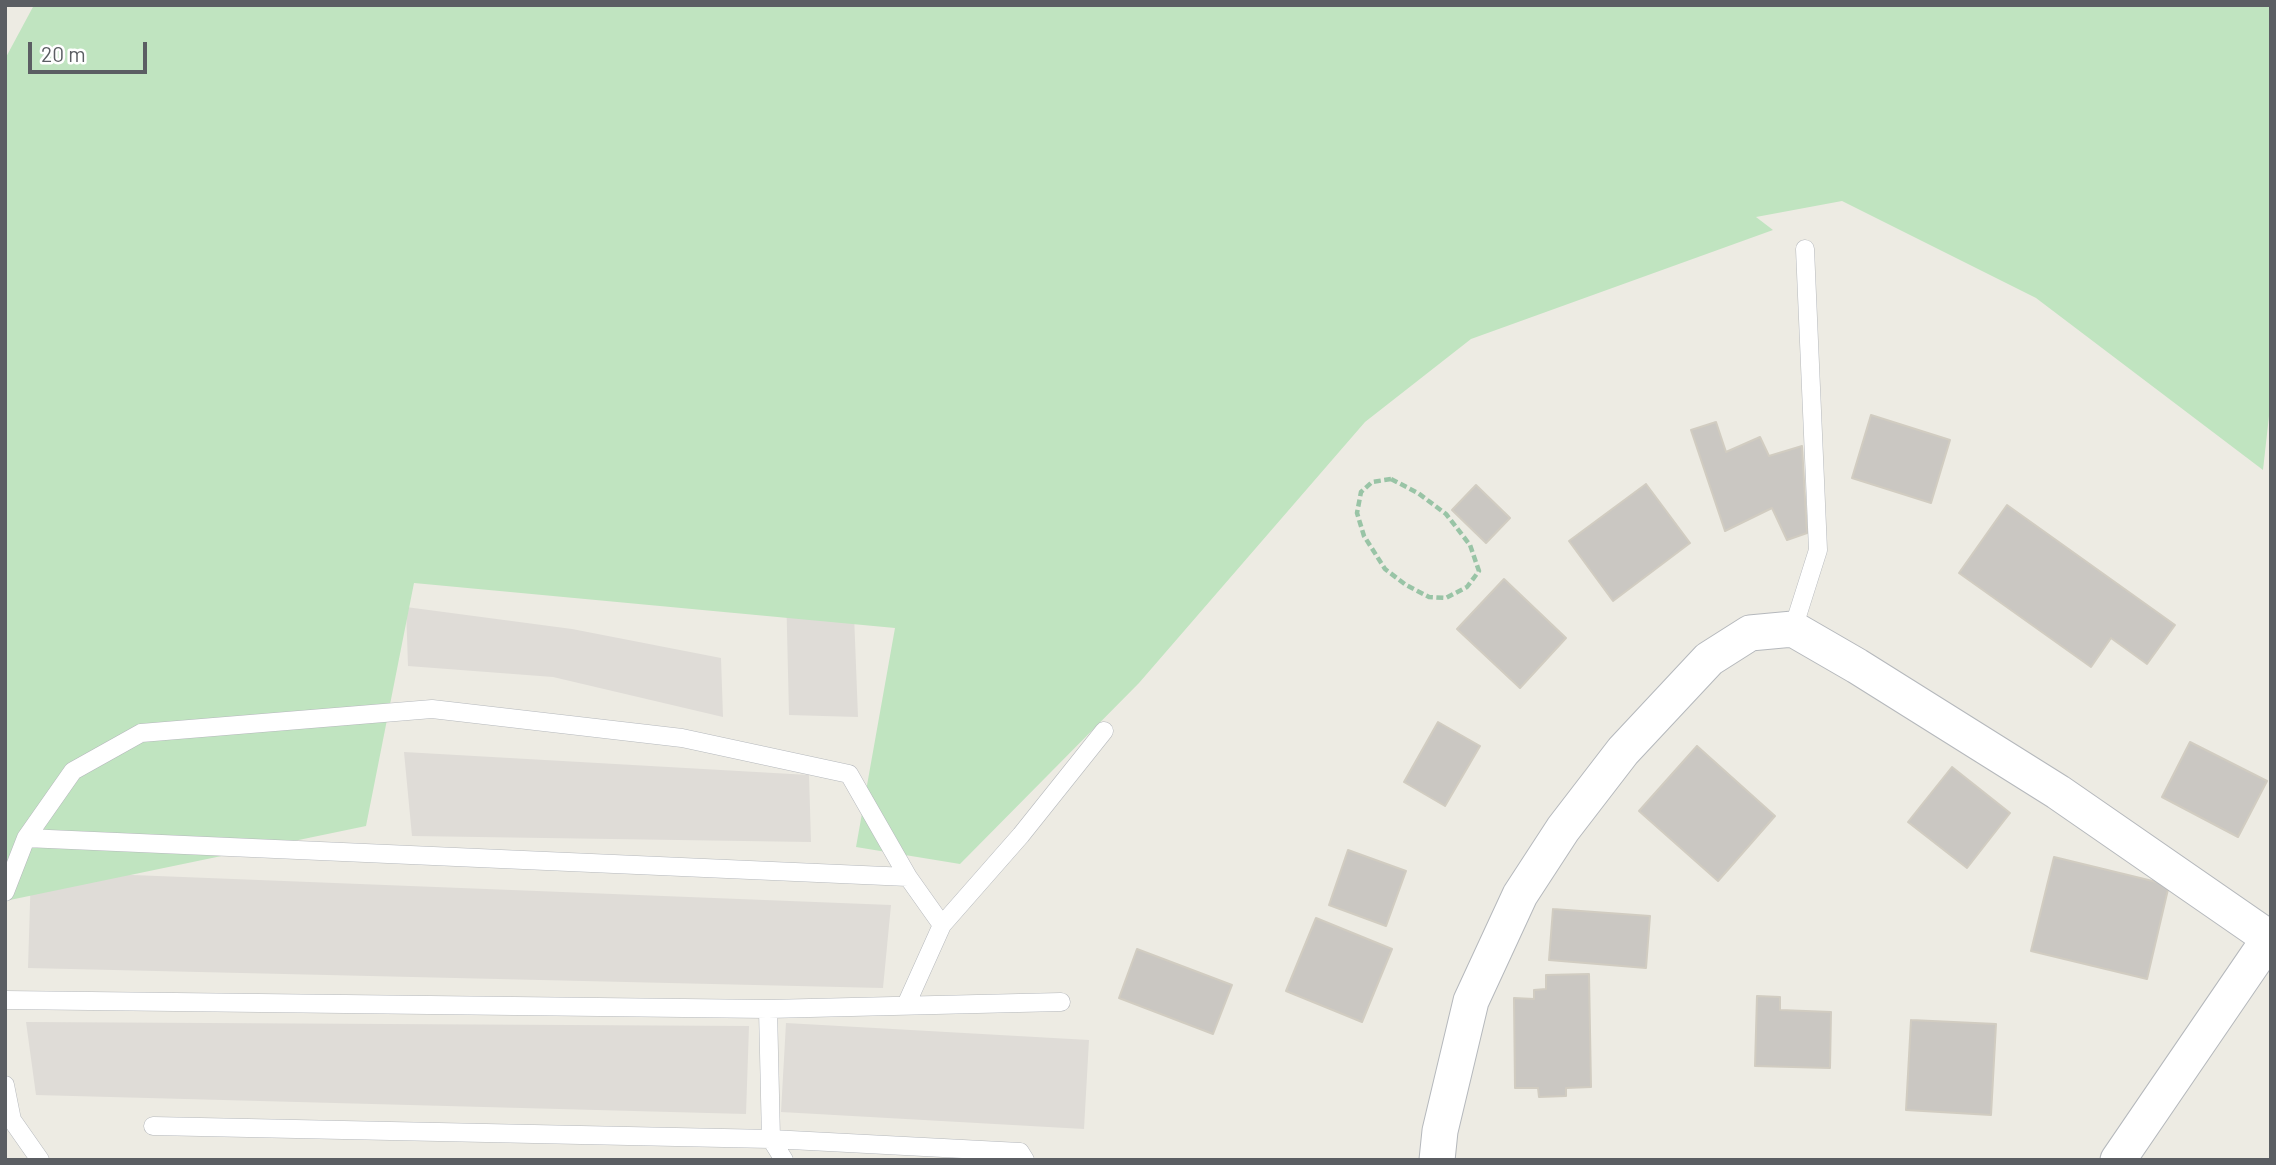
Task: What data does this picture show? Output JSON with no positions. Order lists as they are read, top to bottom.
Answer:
{
  "scale_bar": "20 m"
}
